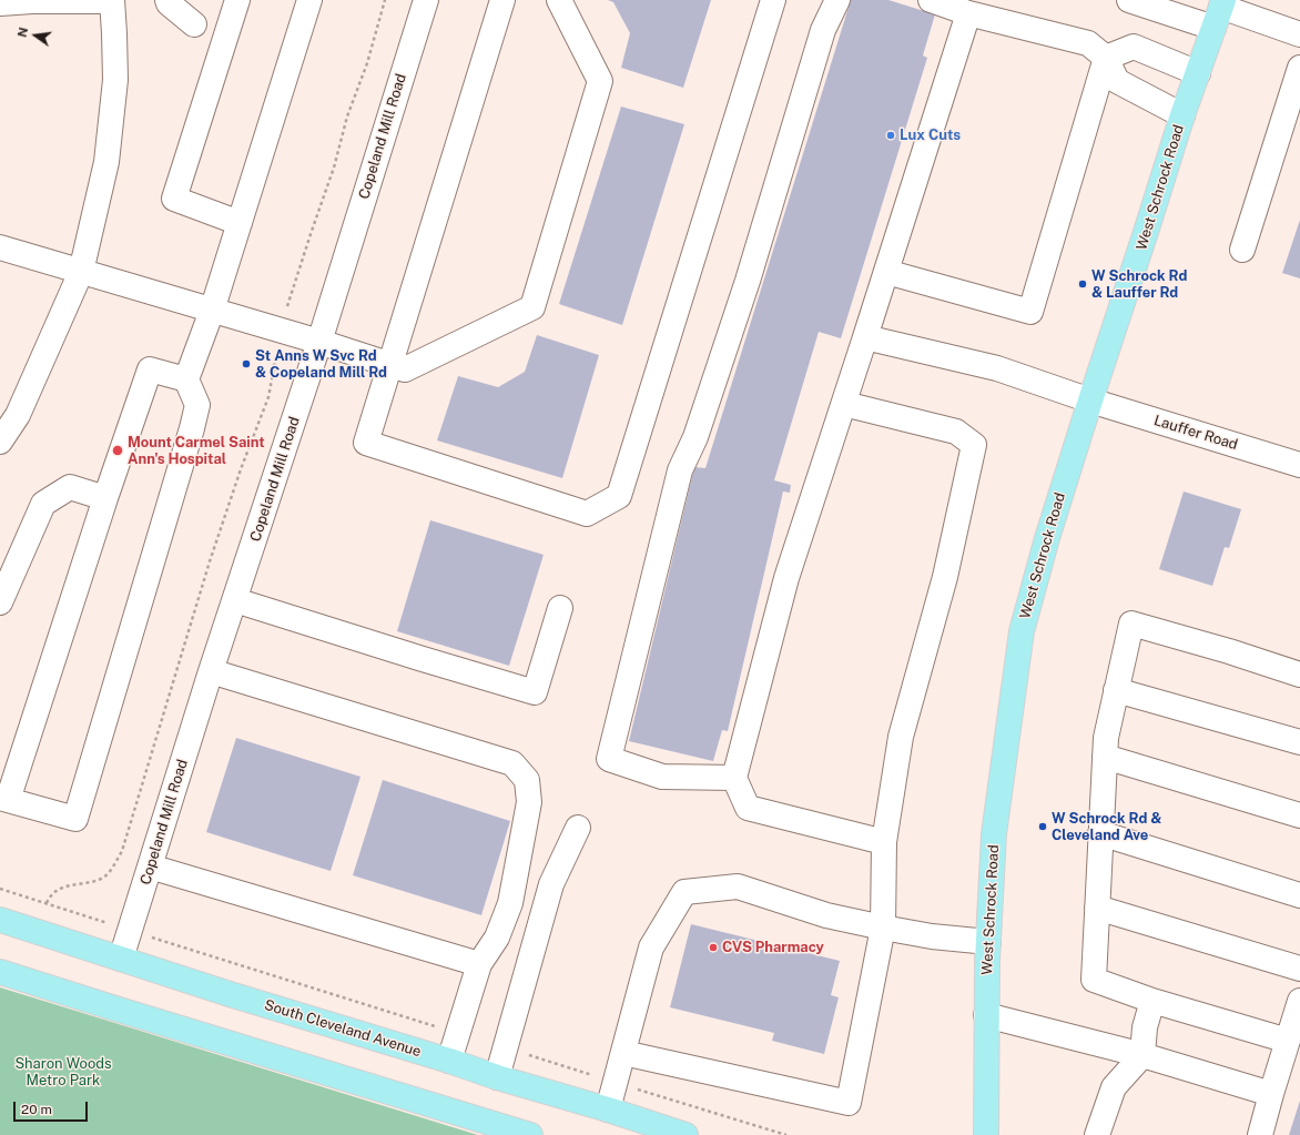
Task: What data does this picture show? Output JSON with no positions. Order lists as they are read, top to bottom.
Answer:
{
  "streets": {
    "main road": ["West Schrock Road", "South Cleveland Avenue"],
    "street": ["Copeland Mill Road", "Lauffer Road"]
  },
  "crossings": [
    ["Copeland Mill Road", "South Cleveland Avenue"],
    ["West Schrock Road", "Lauffer Road"]
  ],
  "parks": ["Sharon Woods Metro Park"],
  "places": [
    "Lux Cuts",
    "W Schrock Rd & Lauffer Rd",
    "St Anns W Svc Rd & Copeland Mill Rd",
    "Mount Carmel Saint Ann's Hospital",
    "W Schrock Rd & Cleveland Ave",
    "CVS Pharmacy"
  ],
  "scale_bar": "20 m",
  "north": "left"
}
